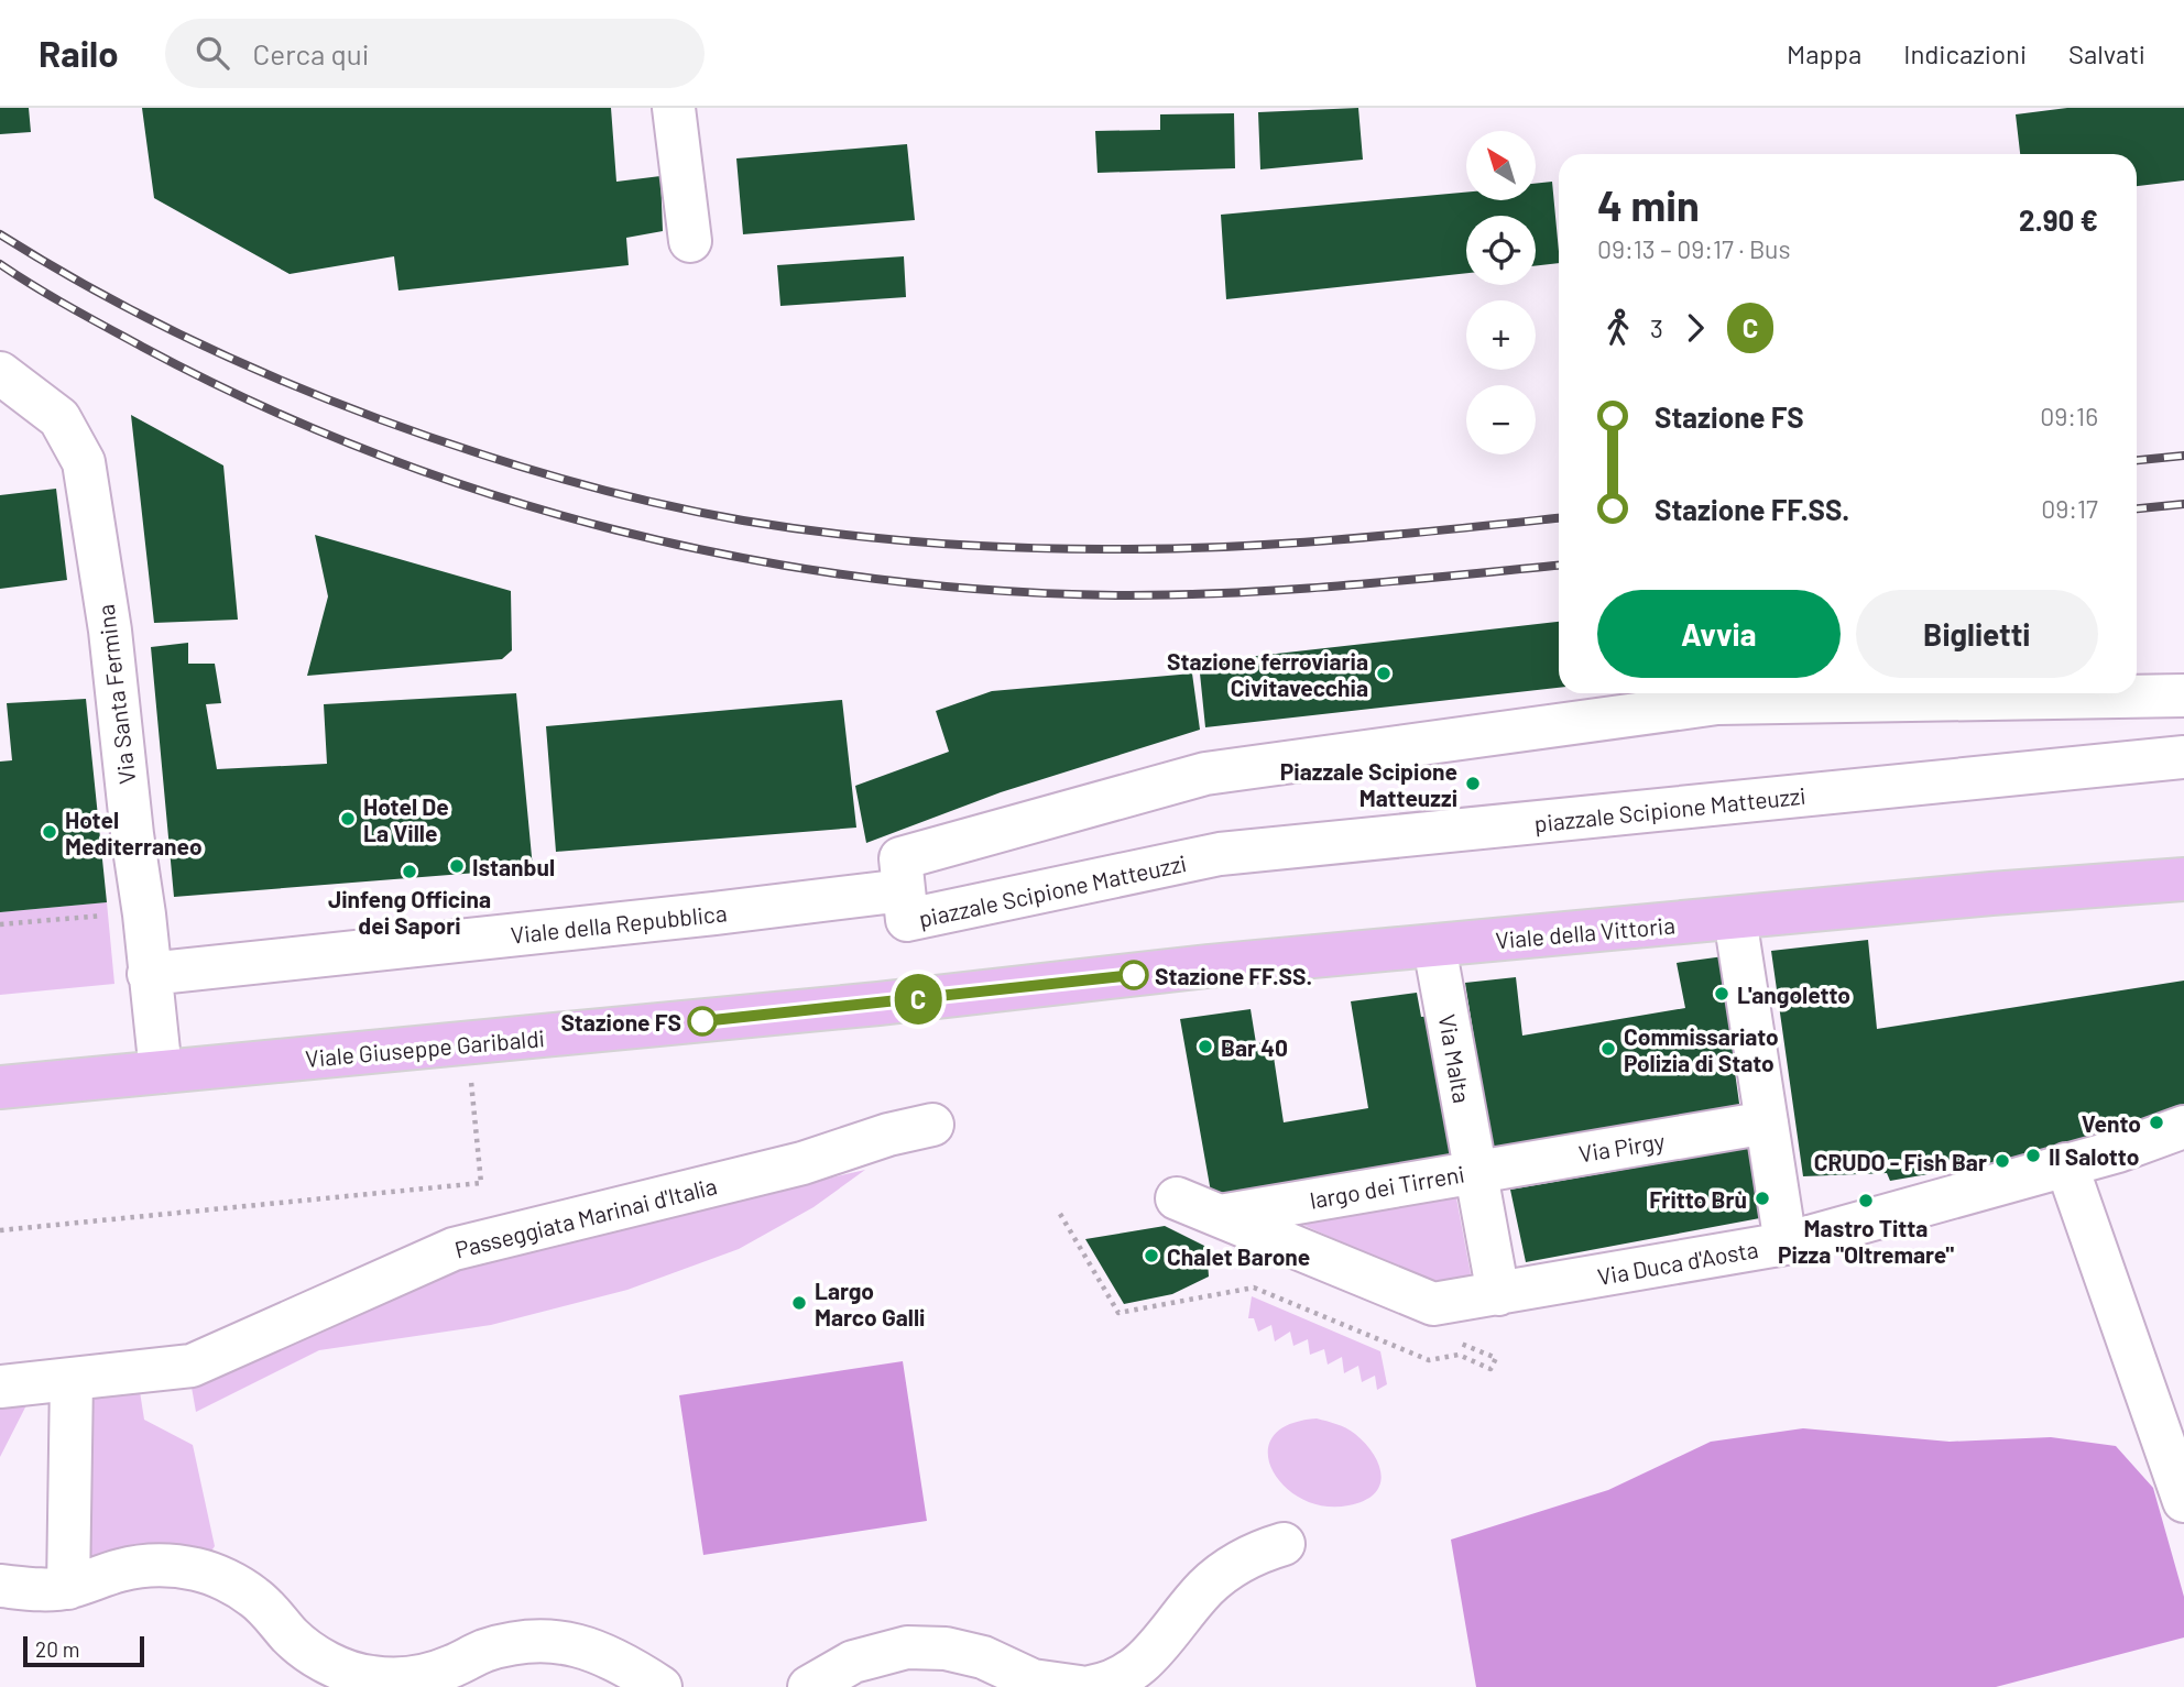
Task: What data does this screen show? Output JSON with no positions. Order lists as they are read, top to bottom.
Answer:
{
  "streets": {
    "main road": ["Viale della Vittoria", "Viale Giuseppe Garibaldi"],
    "street": [
      "Via Santa Fermina",
      "piazzale Scipione Matteuzzi",
      "Viale della Repubblica",
      "Via Malta",
      "Via Pirgy",
      "largo dei Tirreni",
      "Passeggiata Marinai d'Italia",
      "Via Duca d'Aosta"
    ]
  },
  "crossings": [
    ["Via Santa Fermina", "Viale della Repubblica"],
    ["Via Santa Fermina", "Viale Giuseppe Garibaldi"],
    ["piazzale Scipione Matteuzzi", "Viale della Repubblica"],
    ["Viale della Vittoria", "Viale Giuseppe Garibaldi"],
    ["Viale della Vittoria", "Via Malta"],
    ["Via Malta", "Via Pirgy"],
    ["Via Malta", "largo dei Tirreni"],
    ["Via Pirgy", "largo dei Tirreni"],
    ["largo dei Tirreni", "Via Duca d'Aosta"]
  ],
  "places": [
    "Stazione ferroviaria Civitavecchia",
    "Piazzale Scipione Matteuzzi",
    "Hotel De La Ville",
    "Hotel Mediterraneo",
    "Istanbul",
    "Jinfeng Officina dei Sapori",
    "Stazione FF.SS.",
    "L'angoletto",
    "Stazione FS",
    "Bar 40",
    "Commissariato Polizia di Stato",
    "Vento",
    "Il Salotto",
    "CRUDO - Fish Bar",
    "Fritto Brù",
    "Mastro Titta Pizza \"Oltremare\"",
    "Chalet Barone",
    "Largo Marco Galli"
  ],
  "lines": ["bus line C"],
  "scale_bar": "20 m",
  "north": "top left",
  "page": {
    "header": "Railo",
    "search": "Cerca qui",
    "nav": ["Mappa", "Indicazioni", "Salvati"],
    "on_map": "C",
    "map_buttons": ["+", "−"],
    "heading": ["4 min", "09:13 – 09:17 · Bus", "2.90 €"],
    "legs": ["3", "C"],
    "list": [
      {
        "name": "Stazione FS",
        "value": "09:16"
      },
      {
        "name": "Stazione FF.SS.",
        "value": "09:17"
      }
    ],
    "buttons": ["Avvia", "Biglietti"],
    "scale": "20 m"
  }
}
